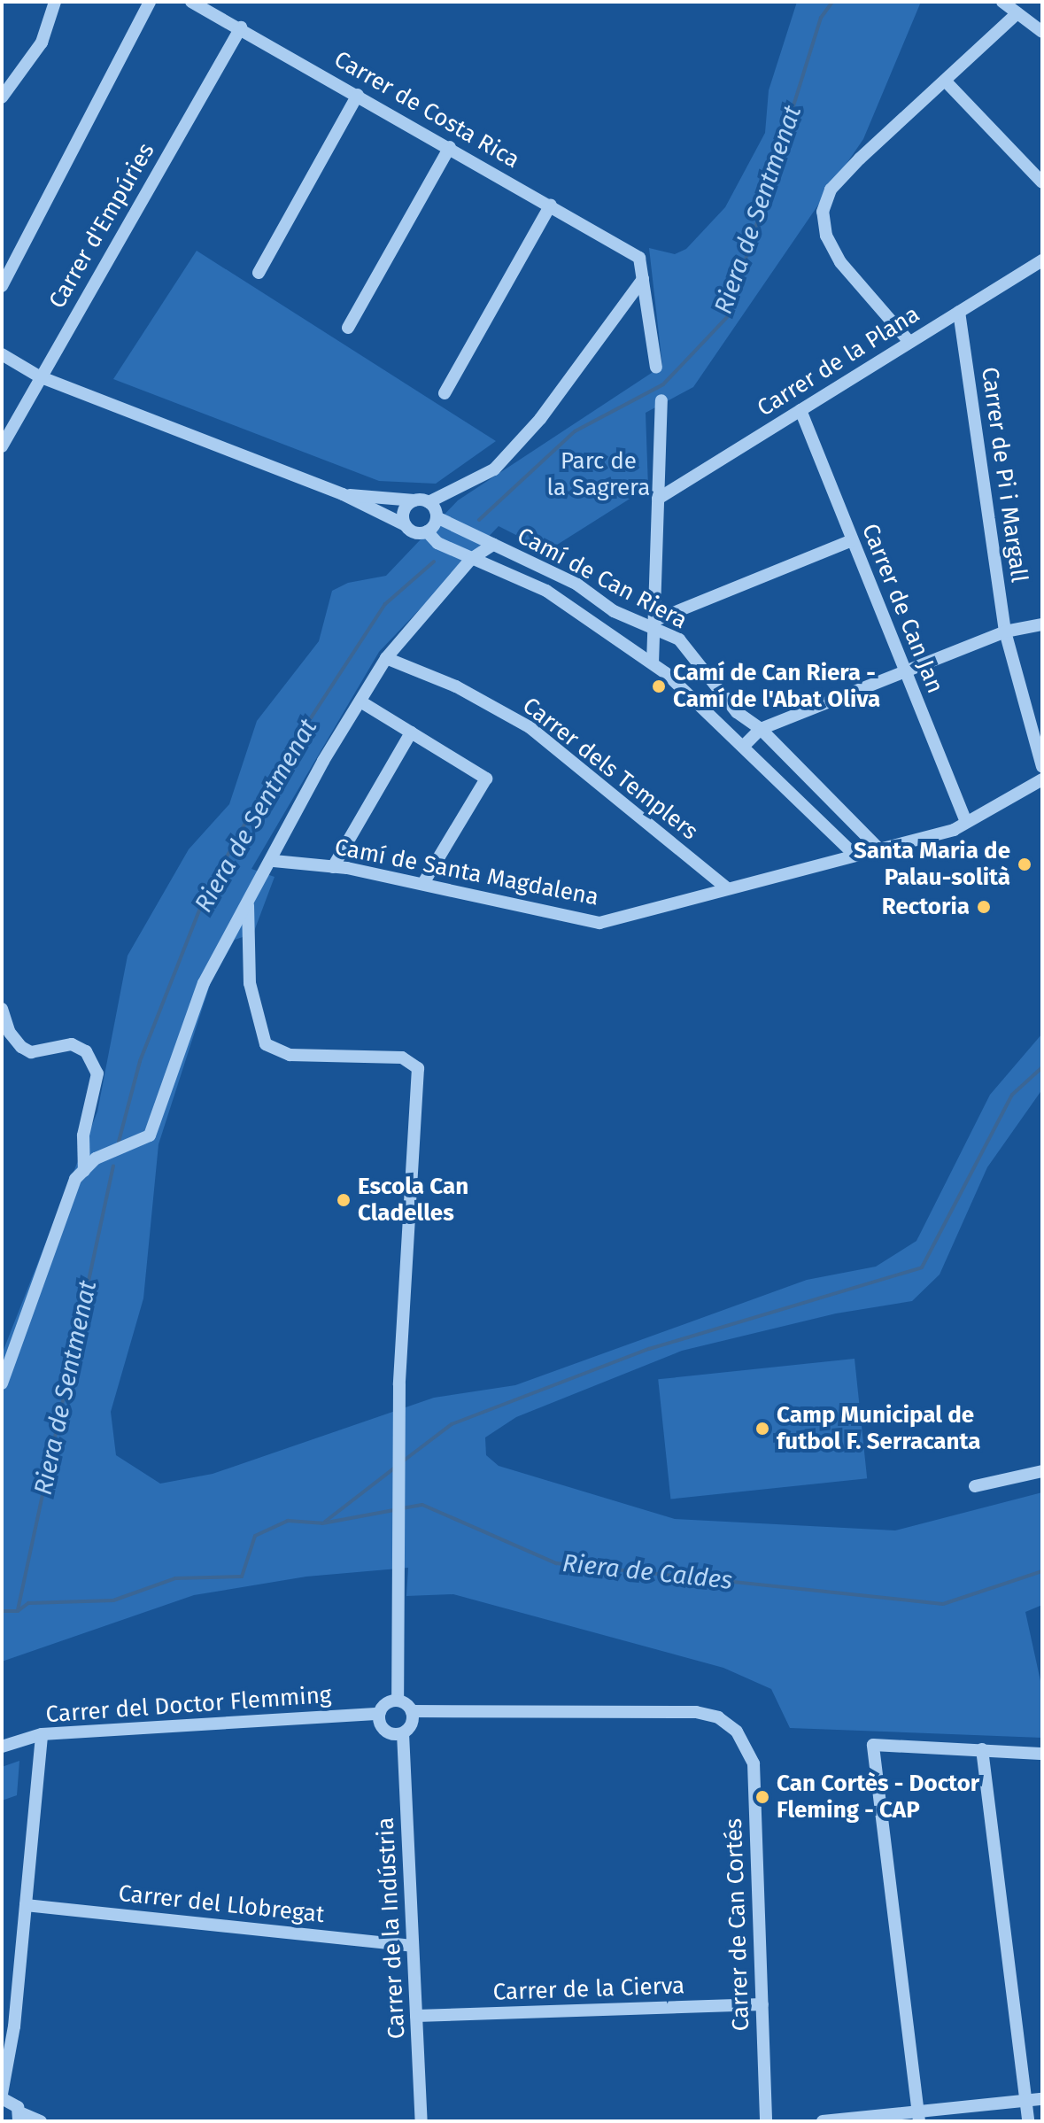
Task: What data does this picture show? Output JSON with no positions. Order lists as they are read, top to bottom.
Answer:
{
  "streets": {
    "street": [
      "Carrer de Costa Rica",
      "Carrer d'Empúries",
      "Carrer de la Plana",
      "Carrer de Pi i Margall",
      "Camí de Can Riera",
      "Carrer de Can Jan",
      "Carrer dels Templers",
      "Camí de Santa Magdalena",
      "Carrer del Doctor Flemming",
      "Carrer del Llobregat",
      "Carrer de Can Cortés",
      "Carrer de la Indústria",
      "Carrer de la Cierva"
    ]
  },
  "crossings": [
    ["Carrer de Costa Rica", "Carrer d'Empúries"],
    ["Carrer de la Plana", "Carrer de Pi i Margall"],
    ["Carrer de la Plana", "Carrer de Can Jan"],
    ["Camí de Can Riera", "Camí de Santa Magdalena"],
    ["Carrer de Can Jan", "Camí de Santa Magdalena"],
    ["Carrer dels Templers", "Camí de Santa Magdalena"],
    ["Carrer del Doctor Flemming", "Carrer de Can Cortés"],
    ["Carrer del Doctor Flemming", "Carrer de la Indústria"],
    ["Carrer del Llobregat", "Carrer de la Indústria"],
    ["Carrer de Can Cortés", "Carrer de la Indústria"],
    ["Carrer de Can Cortés", "Carrer de la Cierva"],
    ["Carrer de la Indústria", "Carrer de la Cierva"]
  ],
  "water": ["Riera de Sentmenat", "Riera de Caldes"],
  "parks": ["Parc de la Sagrera"],
  "places": [
    "Camí de Can Riera - Camí de l'Abat Oliva",
    "Santa Maria de Palau-solità",
    "Rectoria",
    "Escola Can Cladelles",
    "Camp Municipal de futbol F. Serracanta",
    "Can Cortès - Doctor Fleming - CAP"
  ]
}
